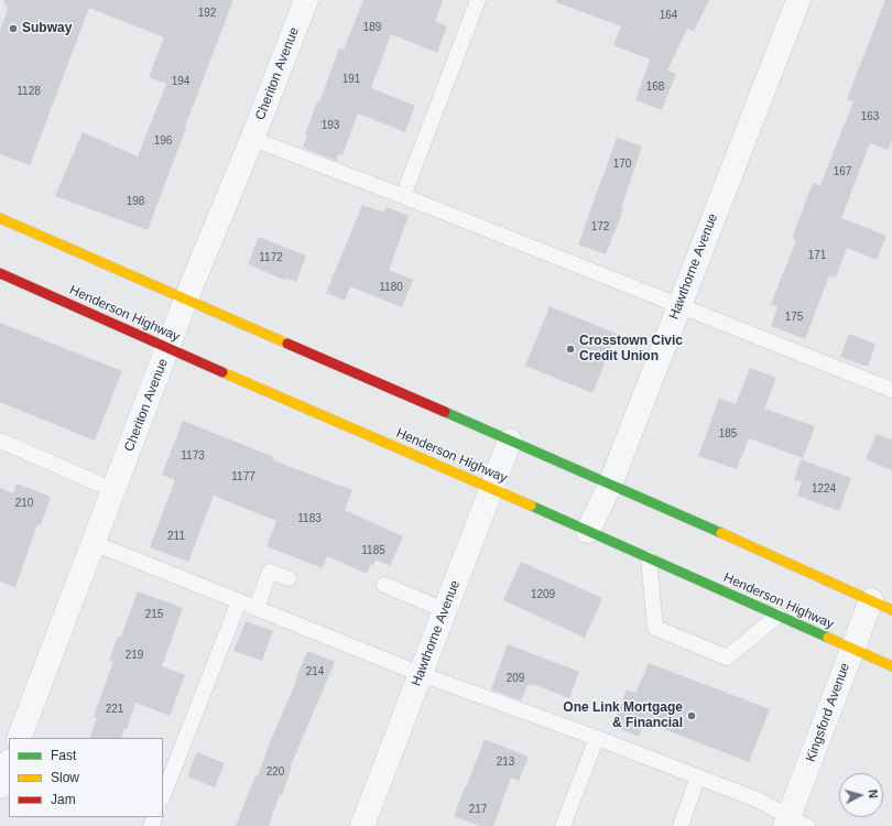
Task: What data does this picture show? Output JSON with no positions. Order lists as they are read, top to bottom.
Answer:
{
  "streets": {
    "main road": ["Henderson Highway"],
    "street": ["Cheriton Avenue", "Hawthorne Avenue", "Kingsford Avenue"]
  },
  "crossings": [
    ["Cheriton Avenue", "Henderson Highway"],
    ["Hawthorne Avenue", "Henderson Highway"],
    ["Henderson Highway", "Kingsford Avenue"]
  ],
  "places": ["Subway", "Crosstown Civic Credit Union", "One Link Mortgage & Financial"],
  "house_numbers": [
    "192",
    "164",
    "189",
    "191",
    "194",
    "168",
    "1128",
    "163",
    "193",
    "196",
    "170",
    "167",
    "198",
    "172",
    "171",
    "1172",
    "1180",
    "175",
    "185",
    "1173",
    "1177",
    "1224",
    "210",
    "1183",
    "211",
    "1185",
    "1209",
    "215",
    "219",
    "214",
    "209",
    "221",
    "213",
    "220",
    "217"
  ],
  "legend": ["Fast", "Slow", "Jam"],
  "north": "right"
}
